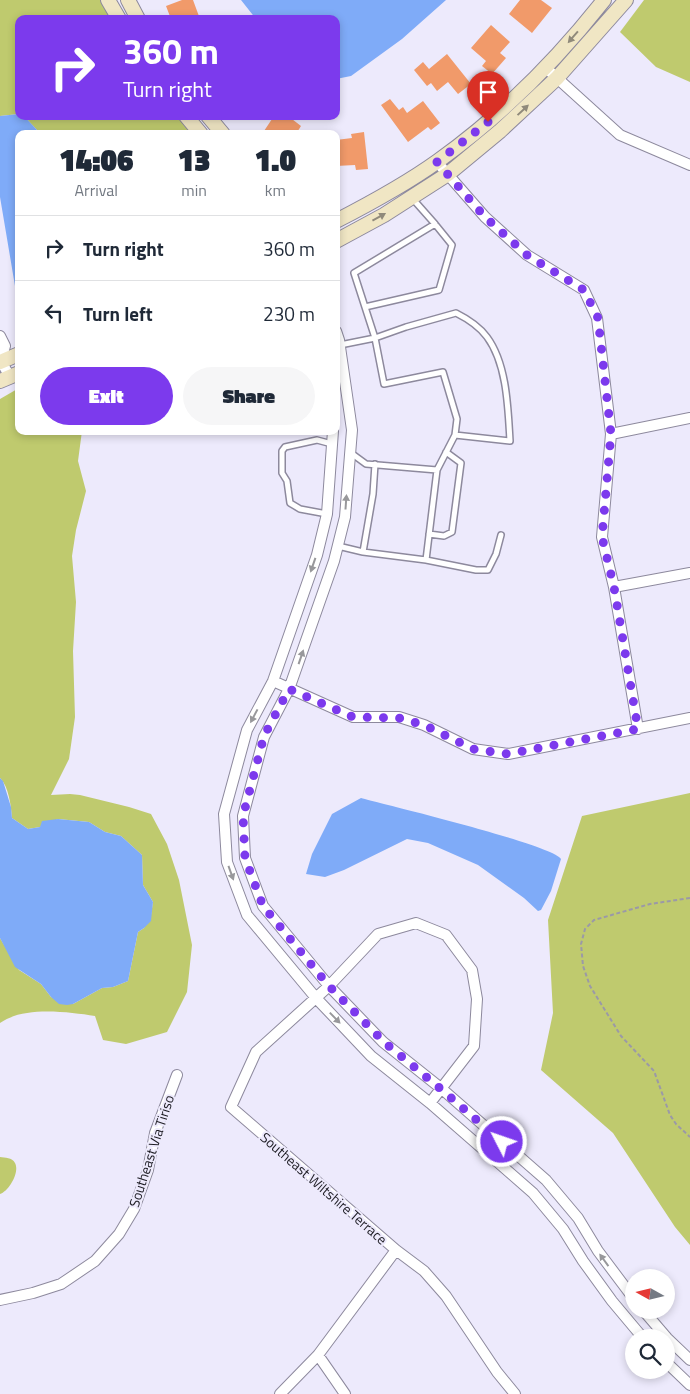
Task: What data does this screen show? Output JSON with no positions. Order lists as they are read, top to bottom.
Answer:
{
  "streets": {
    "street": ["Southeast Via Tiriso", "Southeast Wiltshire Terrace"]
  },
  "north": "left",
  "page": {
    "turn": ["360 m", "Turn right"],
    "eta": [
      "14:06",
      "Arrival",
      "13",
      "min",
      "1.0",
      "km"
    ],
    "list": [
      {
        "name": "Turn right",
        "value": "360 m"
      },
      {
        "name": "Turn left",
        "value": "230 m"
      }
    ],
    "buttons": ["Exit", "Share"]
  }
}
